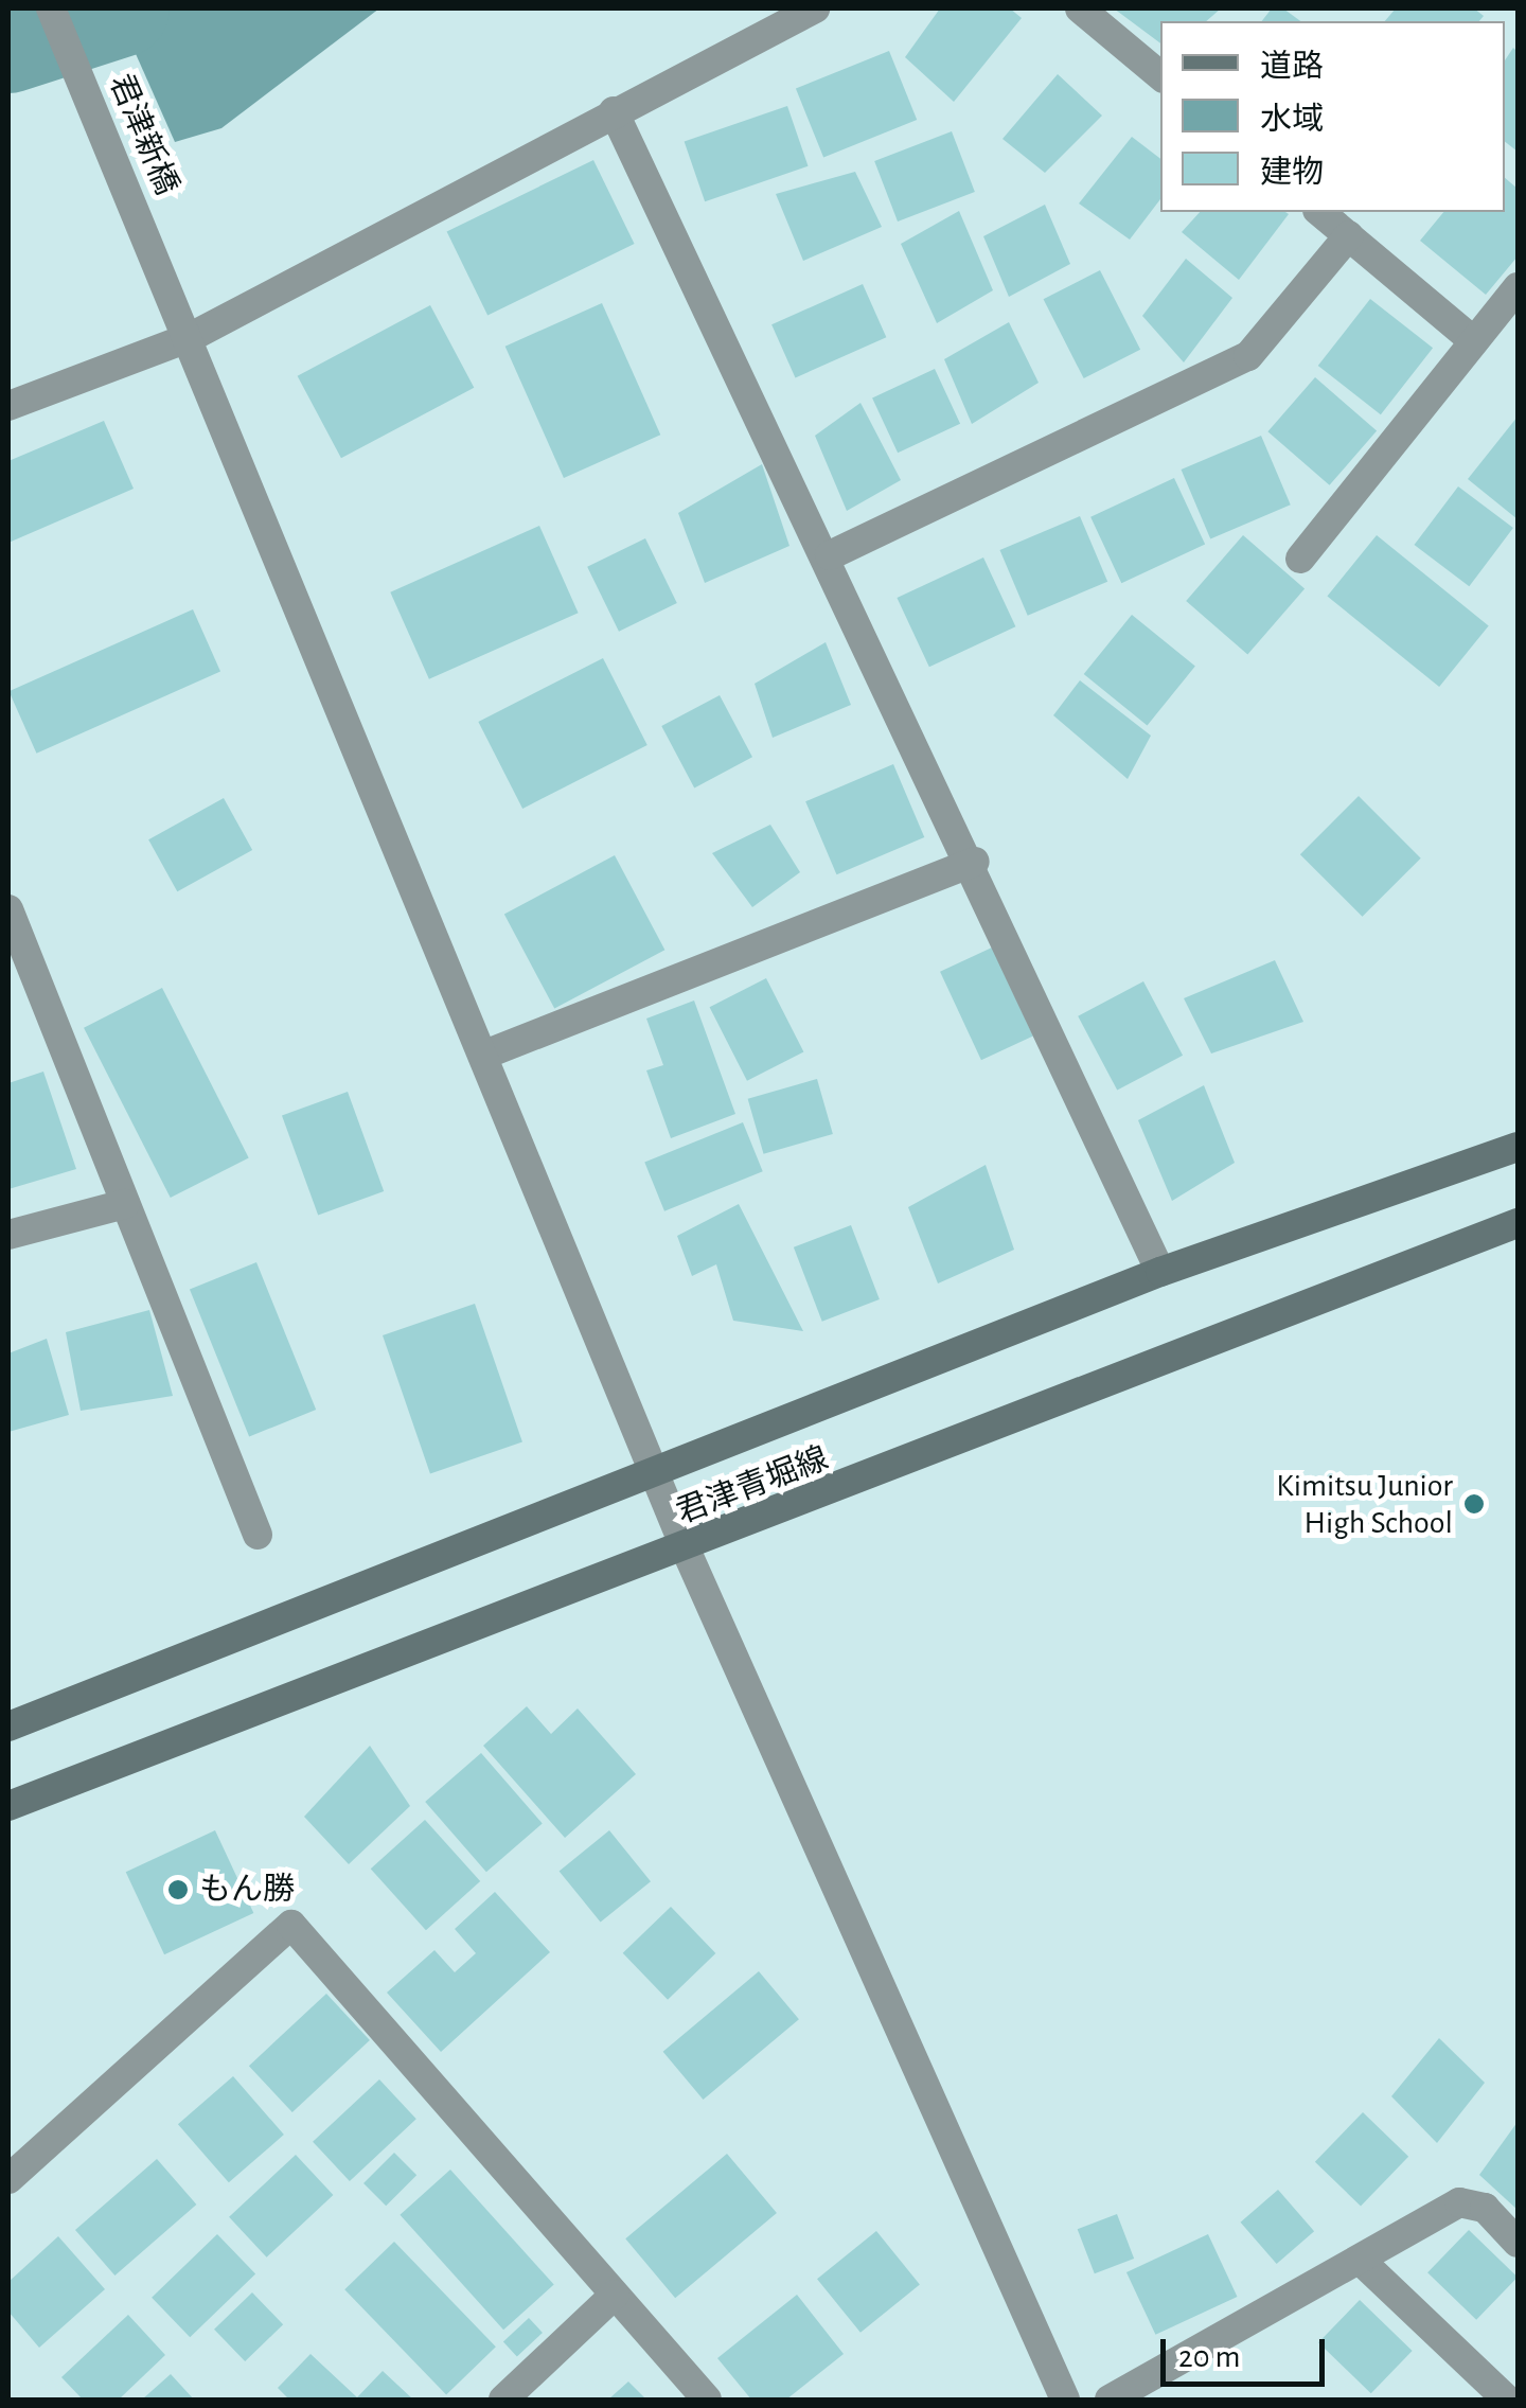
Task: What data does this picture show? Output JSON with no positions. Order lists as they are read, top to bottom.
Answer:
{
  "streets": {
    "main road": ["君津青堀線"],
    "street": ["君津新橋"]
  },
  "crossings": [
    ["君津新橋", "君津青堀線"]
  ],
  "places": ["Kimitsu Junior High School", "もん勝"],
  "legend": ["道路", "水域", "建物"],
  "scale_bar": "20 m"
}
